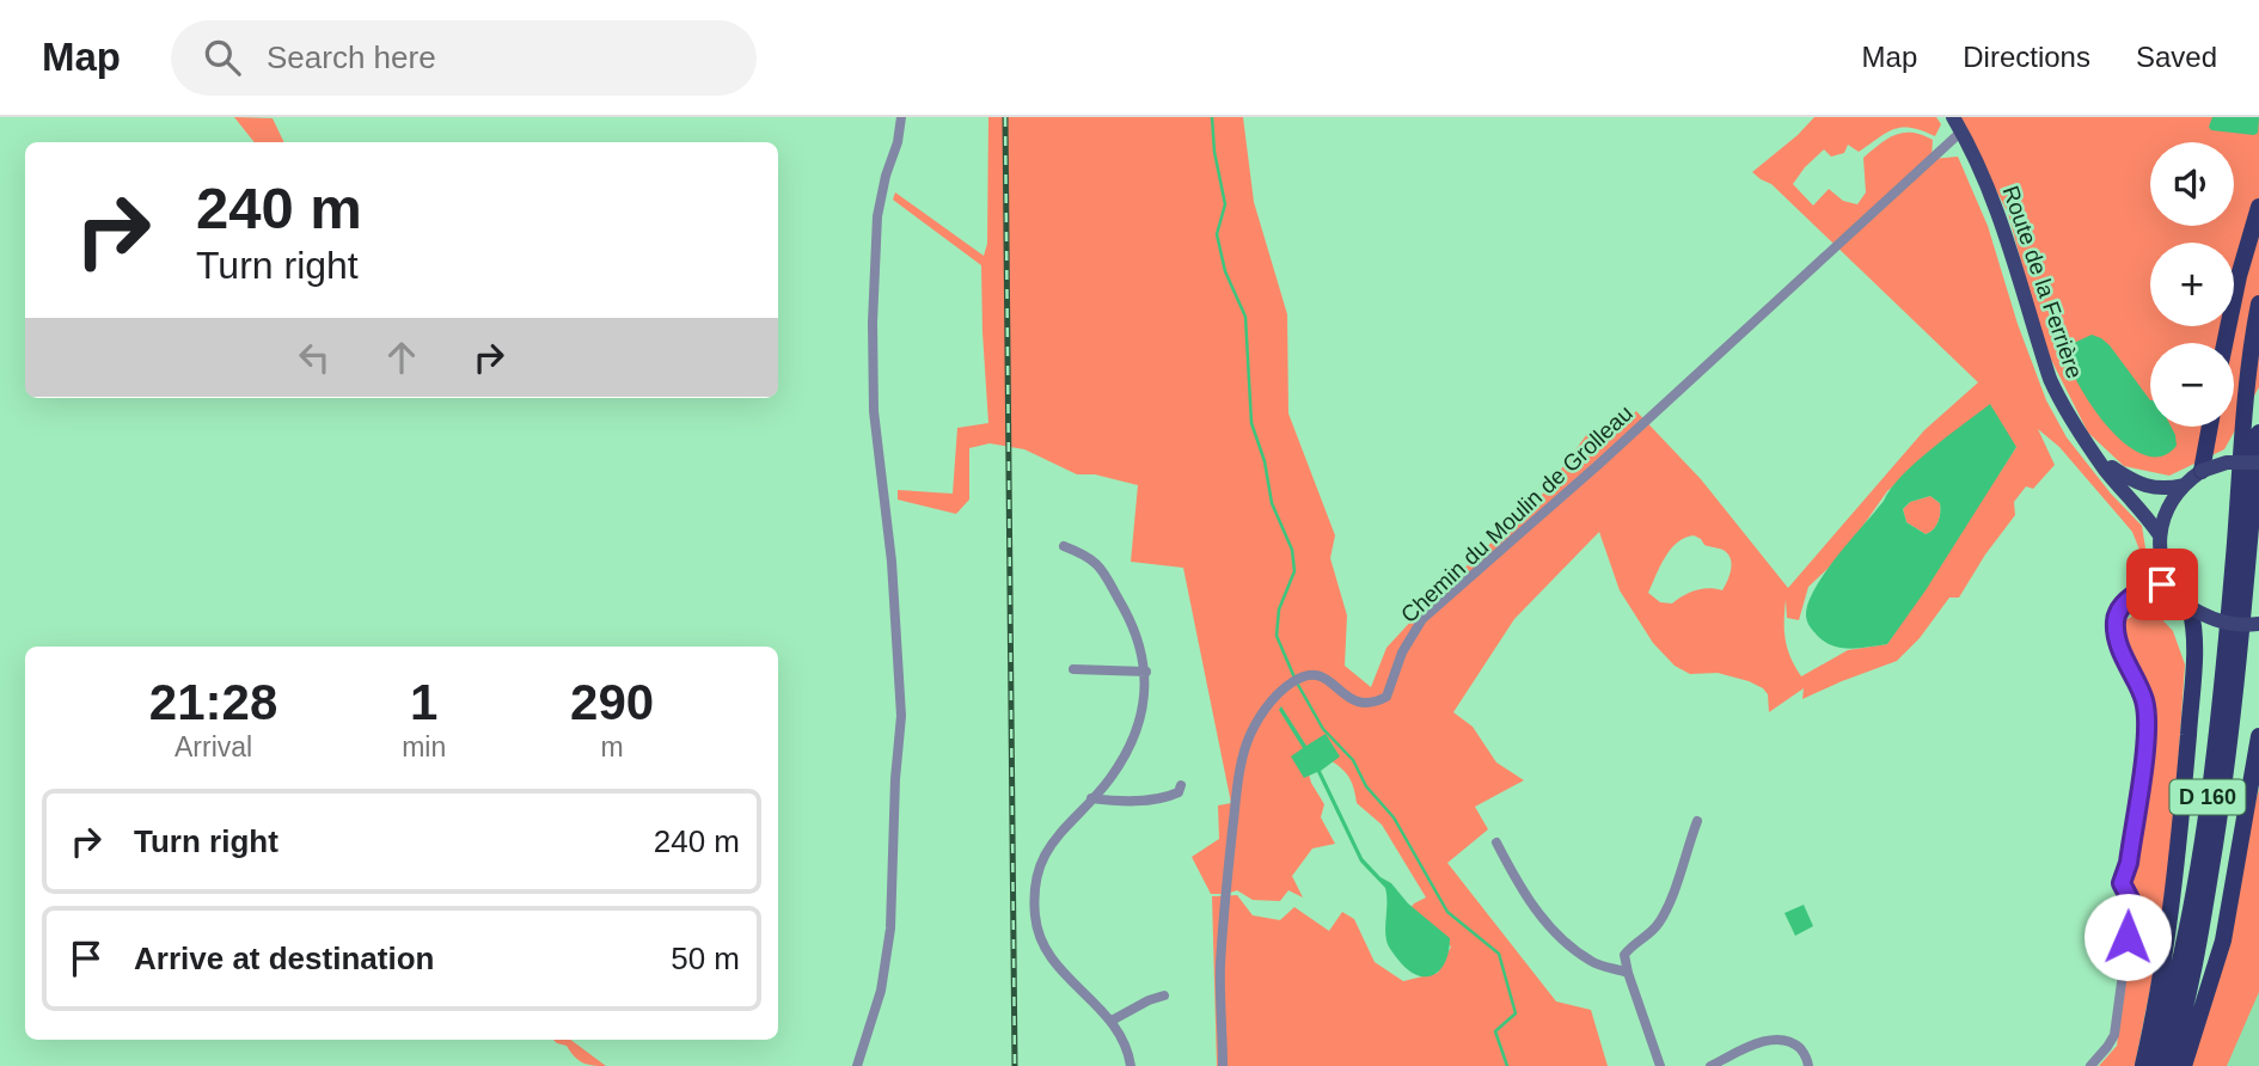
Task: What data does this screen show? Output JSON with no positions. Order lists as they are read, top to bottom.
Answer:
{
  "streets": {
    "highway": ["D 160"],
    "main road": ["Route de la Ferrière"],
    "street": ["Chemin du Moulin de Grolleau"]
  },
  "crossings": [
    ["Route de la Ferrière", "Chemin du Moulin de Grolleau"]
  ],
  "page": {
    "header": "Map",
    "search": "Search here",
    "nav": ["Map", "Directions", "Saved"],
    "map_buttons": ["+", "−"],
    "turn": ["240 m", "Turn right"],
    "eta": [
      "21:28",
      "Arrival",
      "1",
      "min",
      "290",
      "m"
    ],
    "list": [
      {
        "name": "Turn right",
        "value": "240 m"
      },
      {
        "name": "Arrive at destination",
        "value": "50 m"
      }
    ]
  }
}
